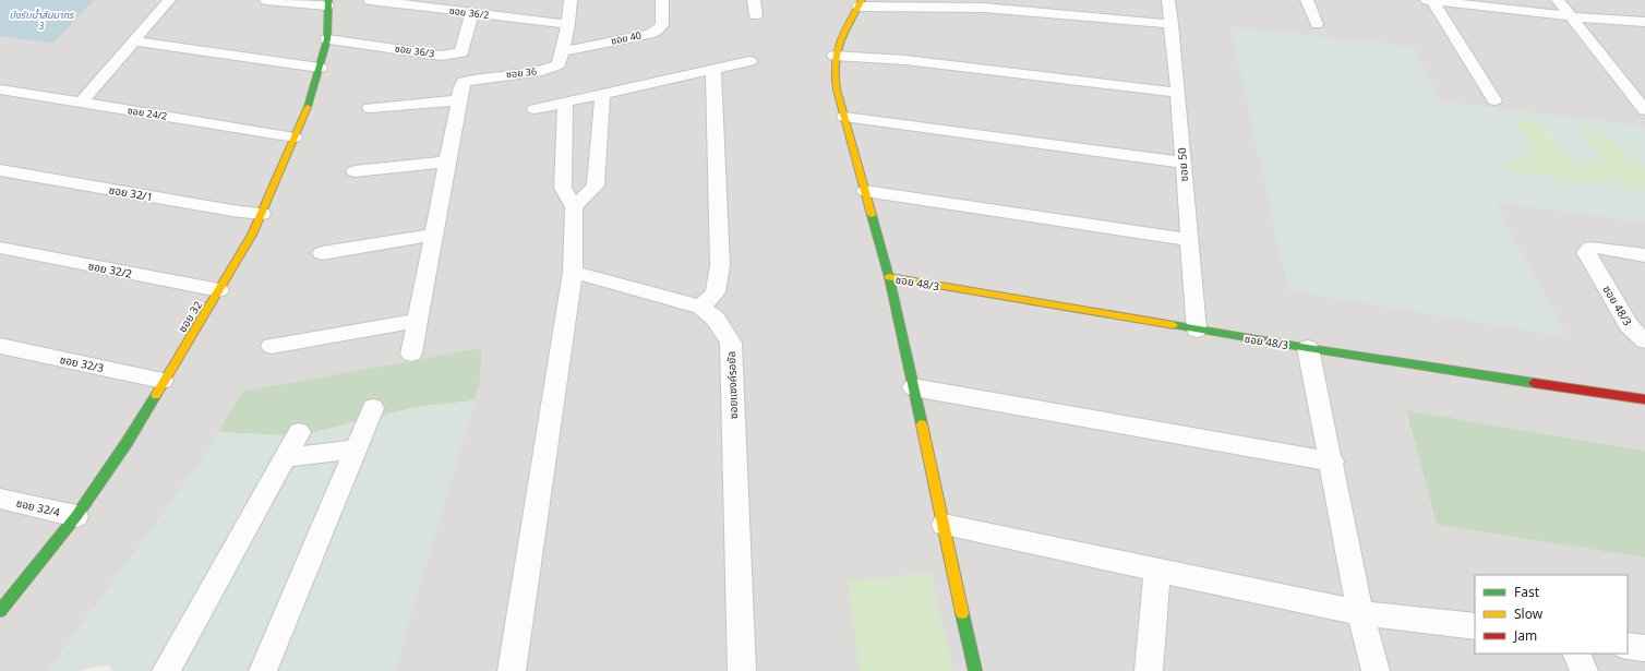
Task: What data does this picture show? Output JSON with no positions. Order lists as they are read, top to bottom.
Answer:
{
  "streets": {
    "street": [
      "ซอย 36/2",
      "ซอย 40",
      "ซอย 36/3",
      "ซอย 36",
      "ซอย 24/2",
      "ซอย 50",
      "ซอย 32/1",
      "ซอย 32/2",
      "ซอย 48/3",
      "ซอย 32",
      "ซอย 32/3",
      "ซอยแซงค์รอยัล",
      "ซอย 32/4"
    ]
  },
  "crossings": [
    ["ซอย 36/2", "ซอย 36/3"],
    ["ซอย 36/2", "ซอย 36"],
    ["ซอย 40", "ซอย 36"],
    ["ซอย 36/3", "ซอย 32"],
    ["ซอย 24/2", "ซอย 32"],
    ["ซอย 50", "ซอย 48/3"],
    ["ซอย 32/1", "ซอย 32"],
    ["ซอย 32/2", "ซอย 32"],
    ["ซอย 32", "ซอย 32/3"],
    ["ซอย 32", "ซอย 32/4"]
  ],
  "water": ["บึงรับน้ำสัมมากร 3"],
  "legend": ["Fast", "Slow", "Jam"]
}
